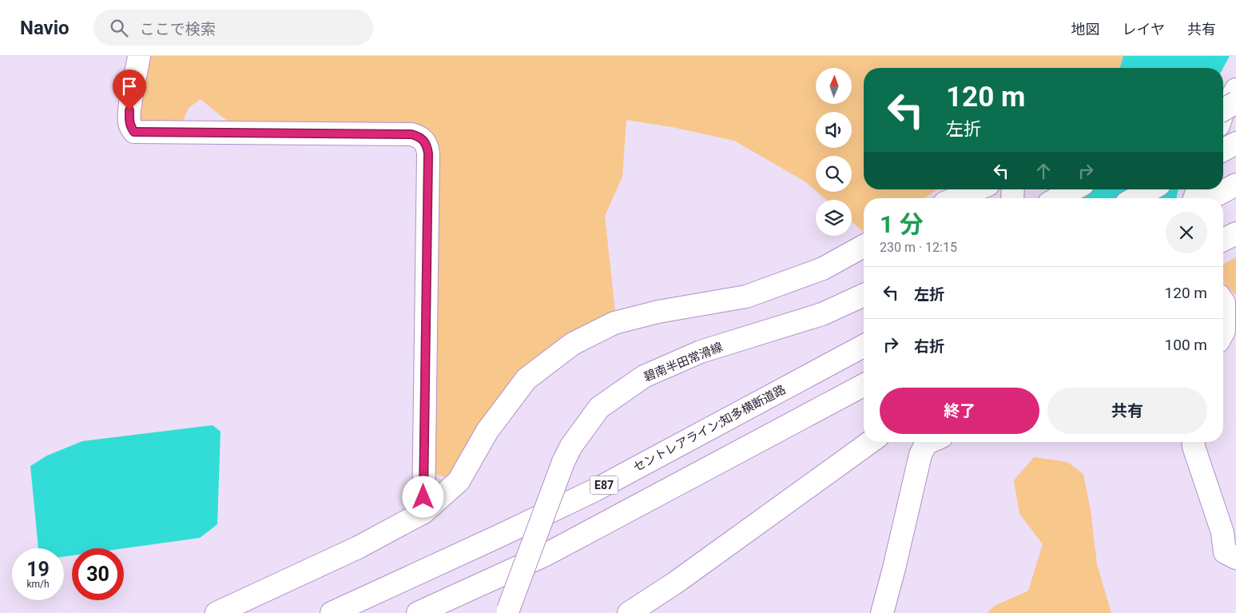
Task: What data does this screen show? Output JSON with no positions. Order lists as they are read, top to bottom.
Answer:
{
  "streets": {
    "main road": ["碧南半田常滑線", "セントレアライン;知多横断道路", "E87"]
  },
  "north": "top",
  "page": {
    "header": "Navio",
    "search": "ここで検索",
    "nav": ["地図", "レイヤ", "共有"],
    "turn": ["120 m", "左折"],
    "heading": ["1 分", "230 m · 12:15"],
    "list": [
      {
        "name": "左折",
        "value": "120 m"
      },
      {
        "name": "右折",
        "value": "100 m"
      }
    ],
    "buttons": ["終了", "共有"],
    "speed": "19 km/h",
    "limit": "30"
  }
}
